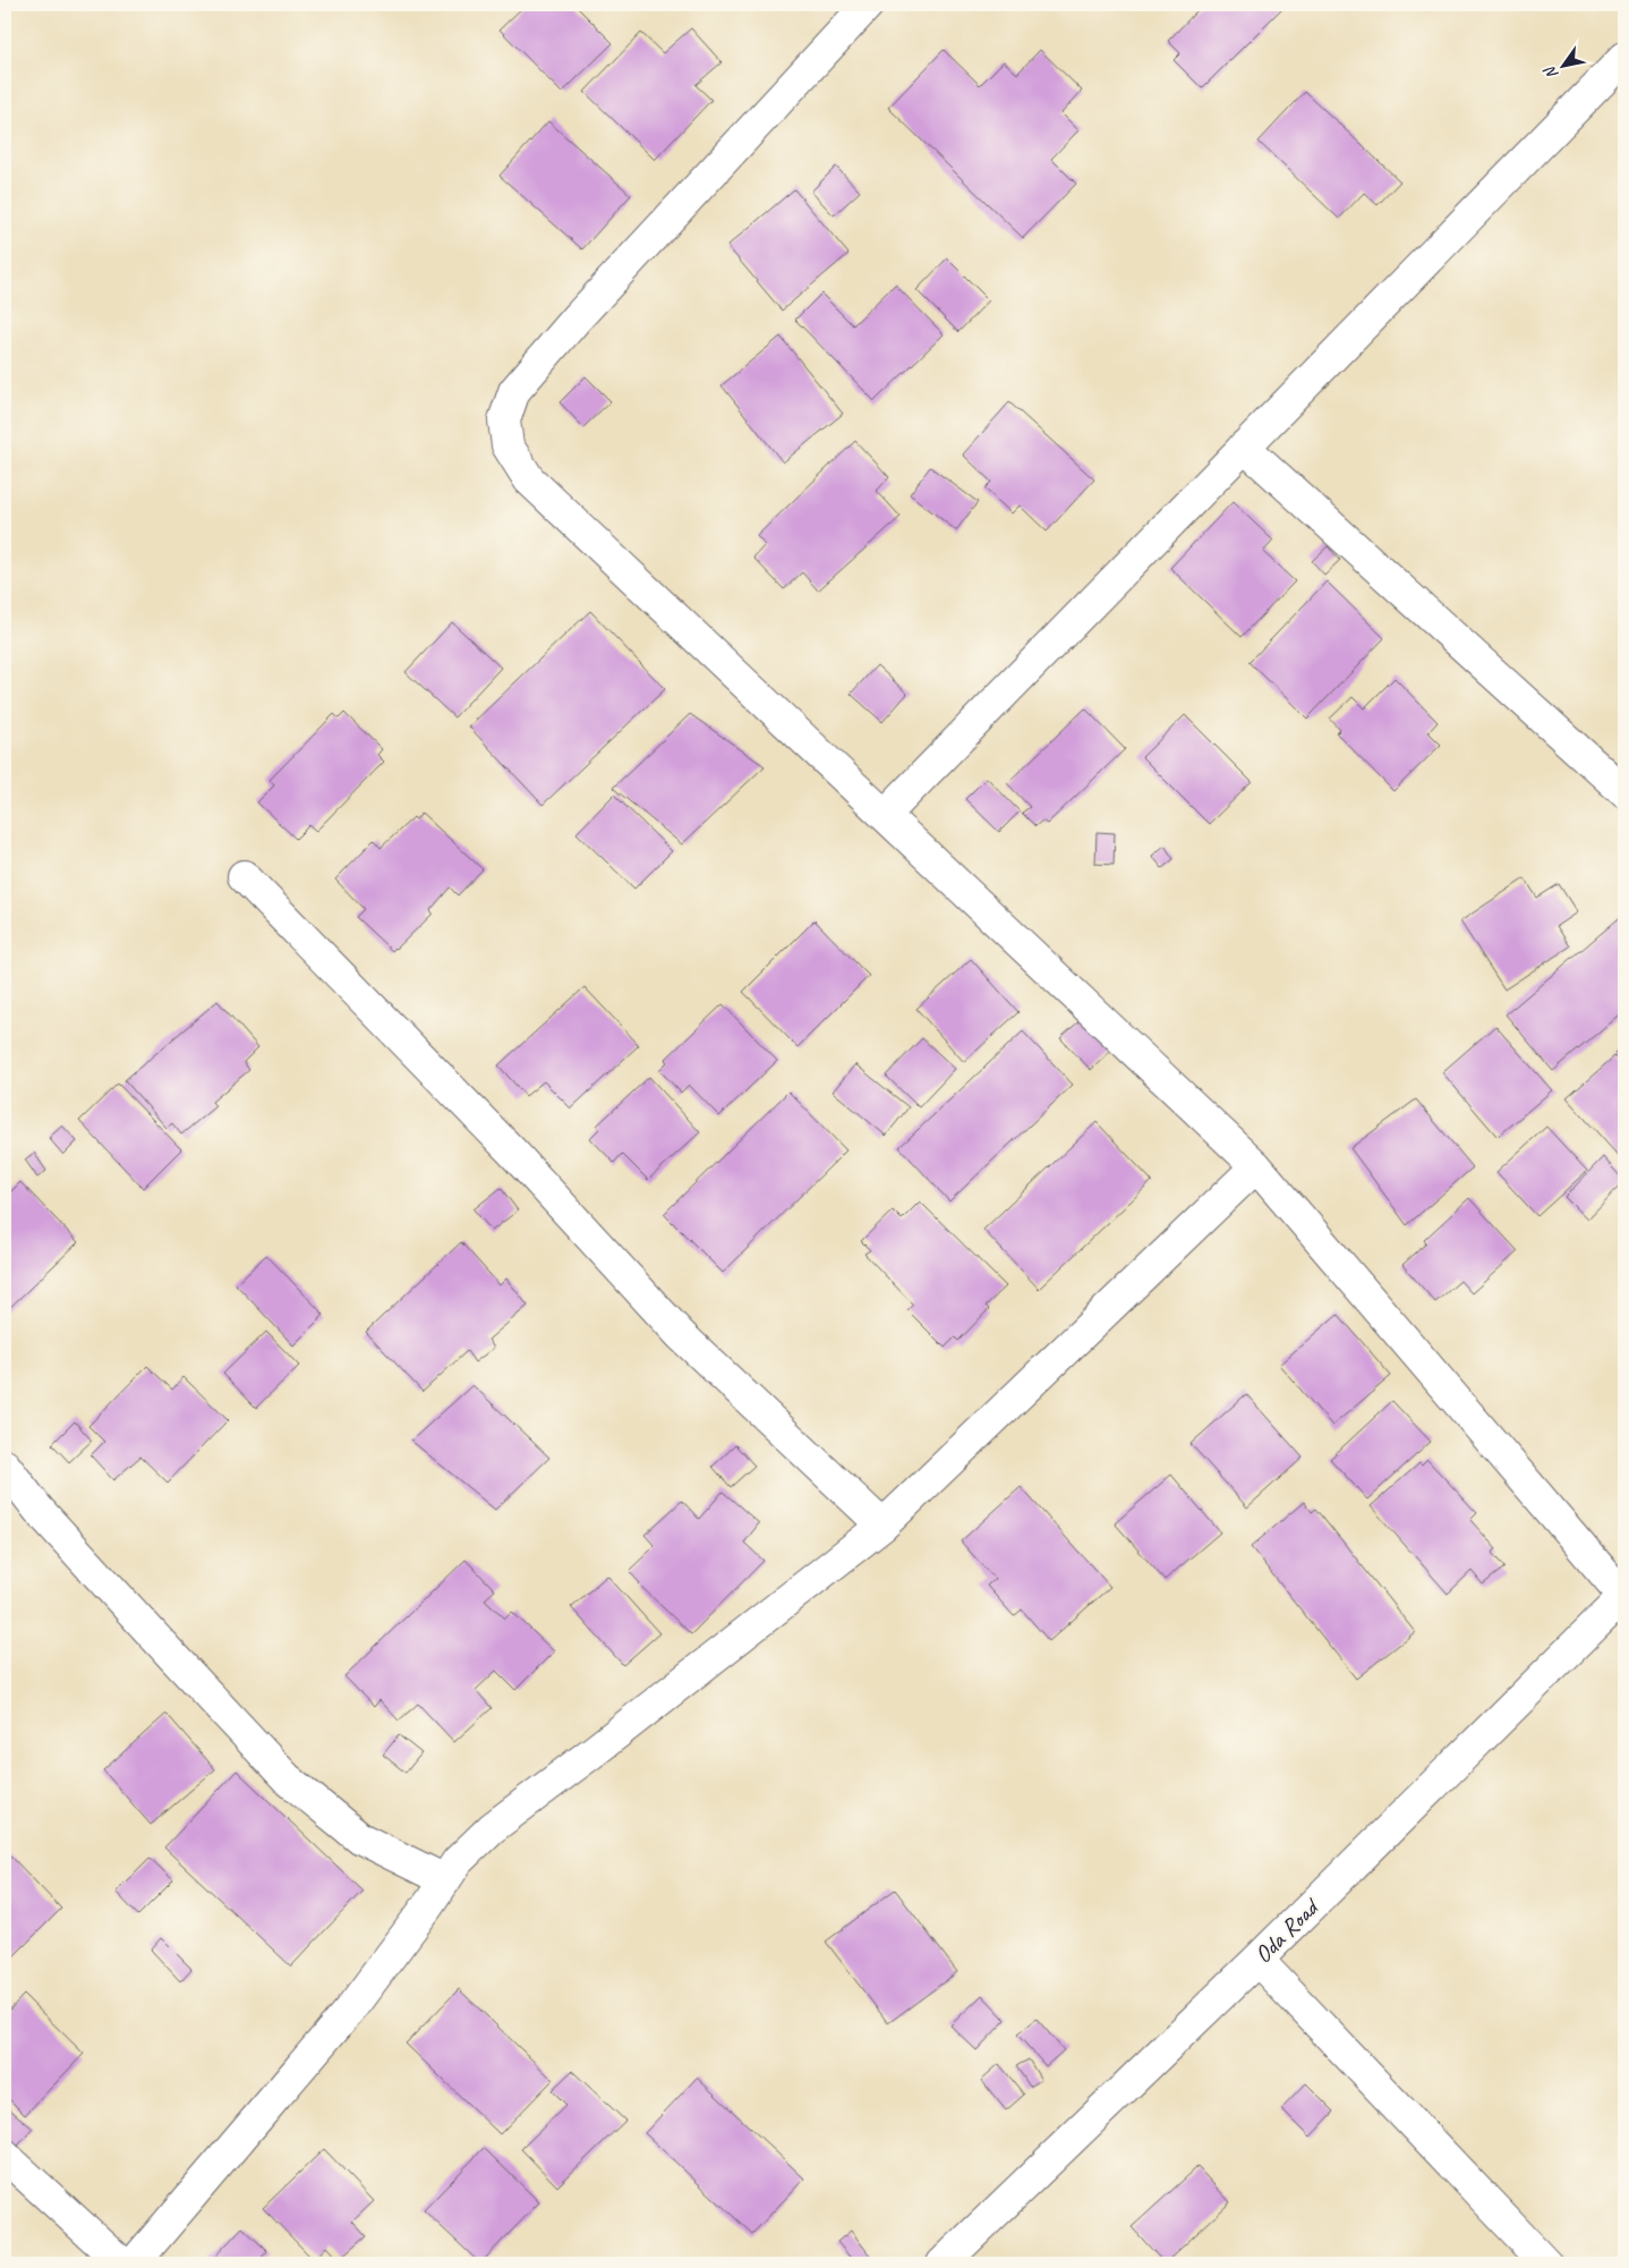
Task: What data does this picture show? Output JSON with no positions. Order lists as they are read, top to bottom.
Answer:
{
  "streets": {
    "street": ["Oda Road"]
  },
  "north": "bottom left"
}
